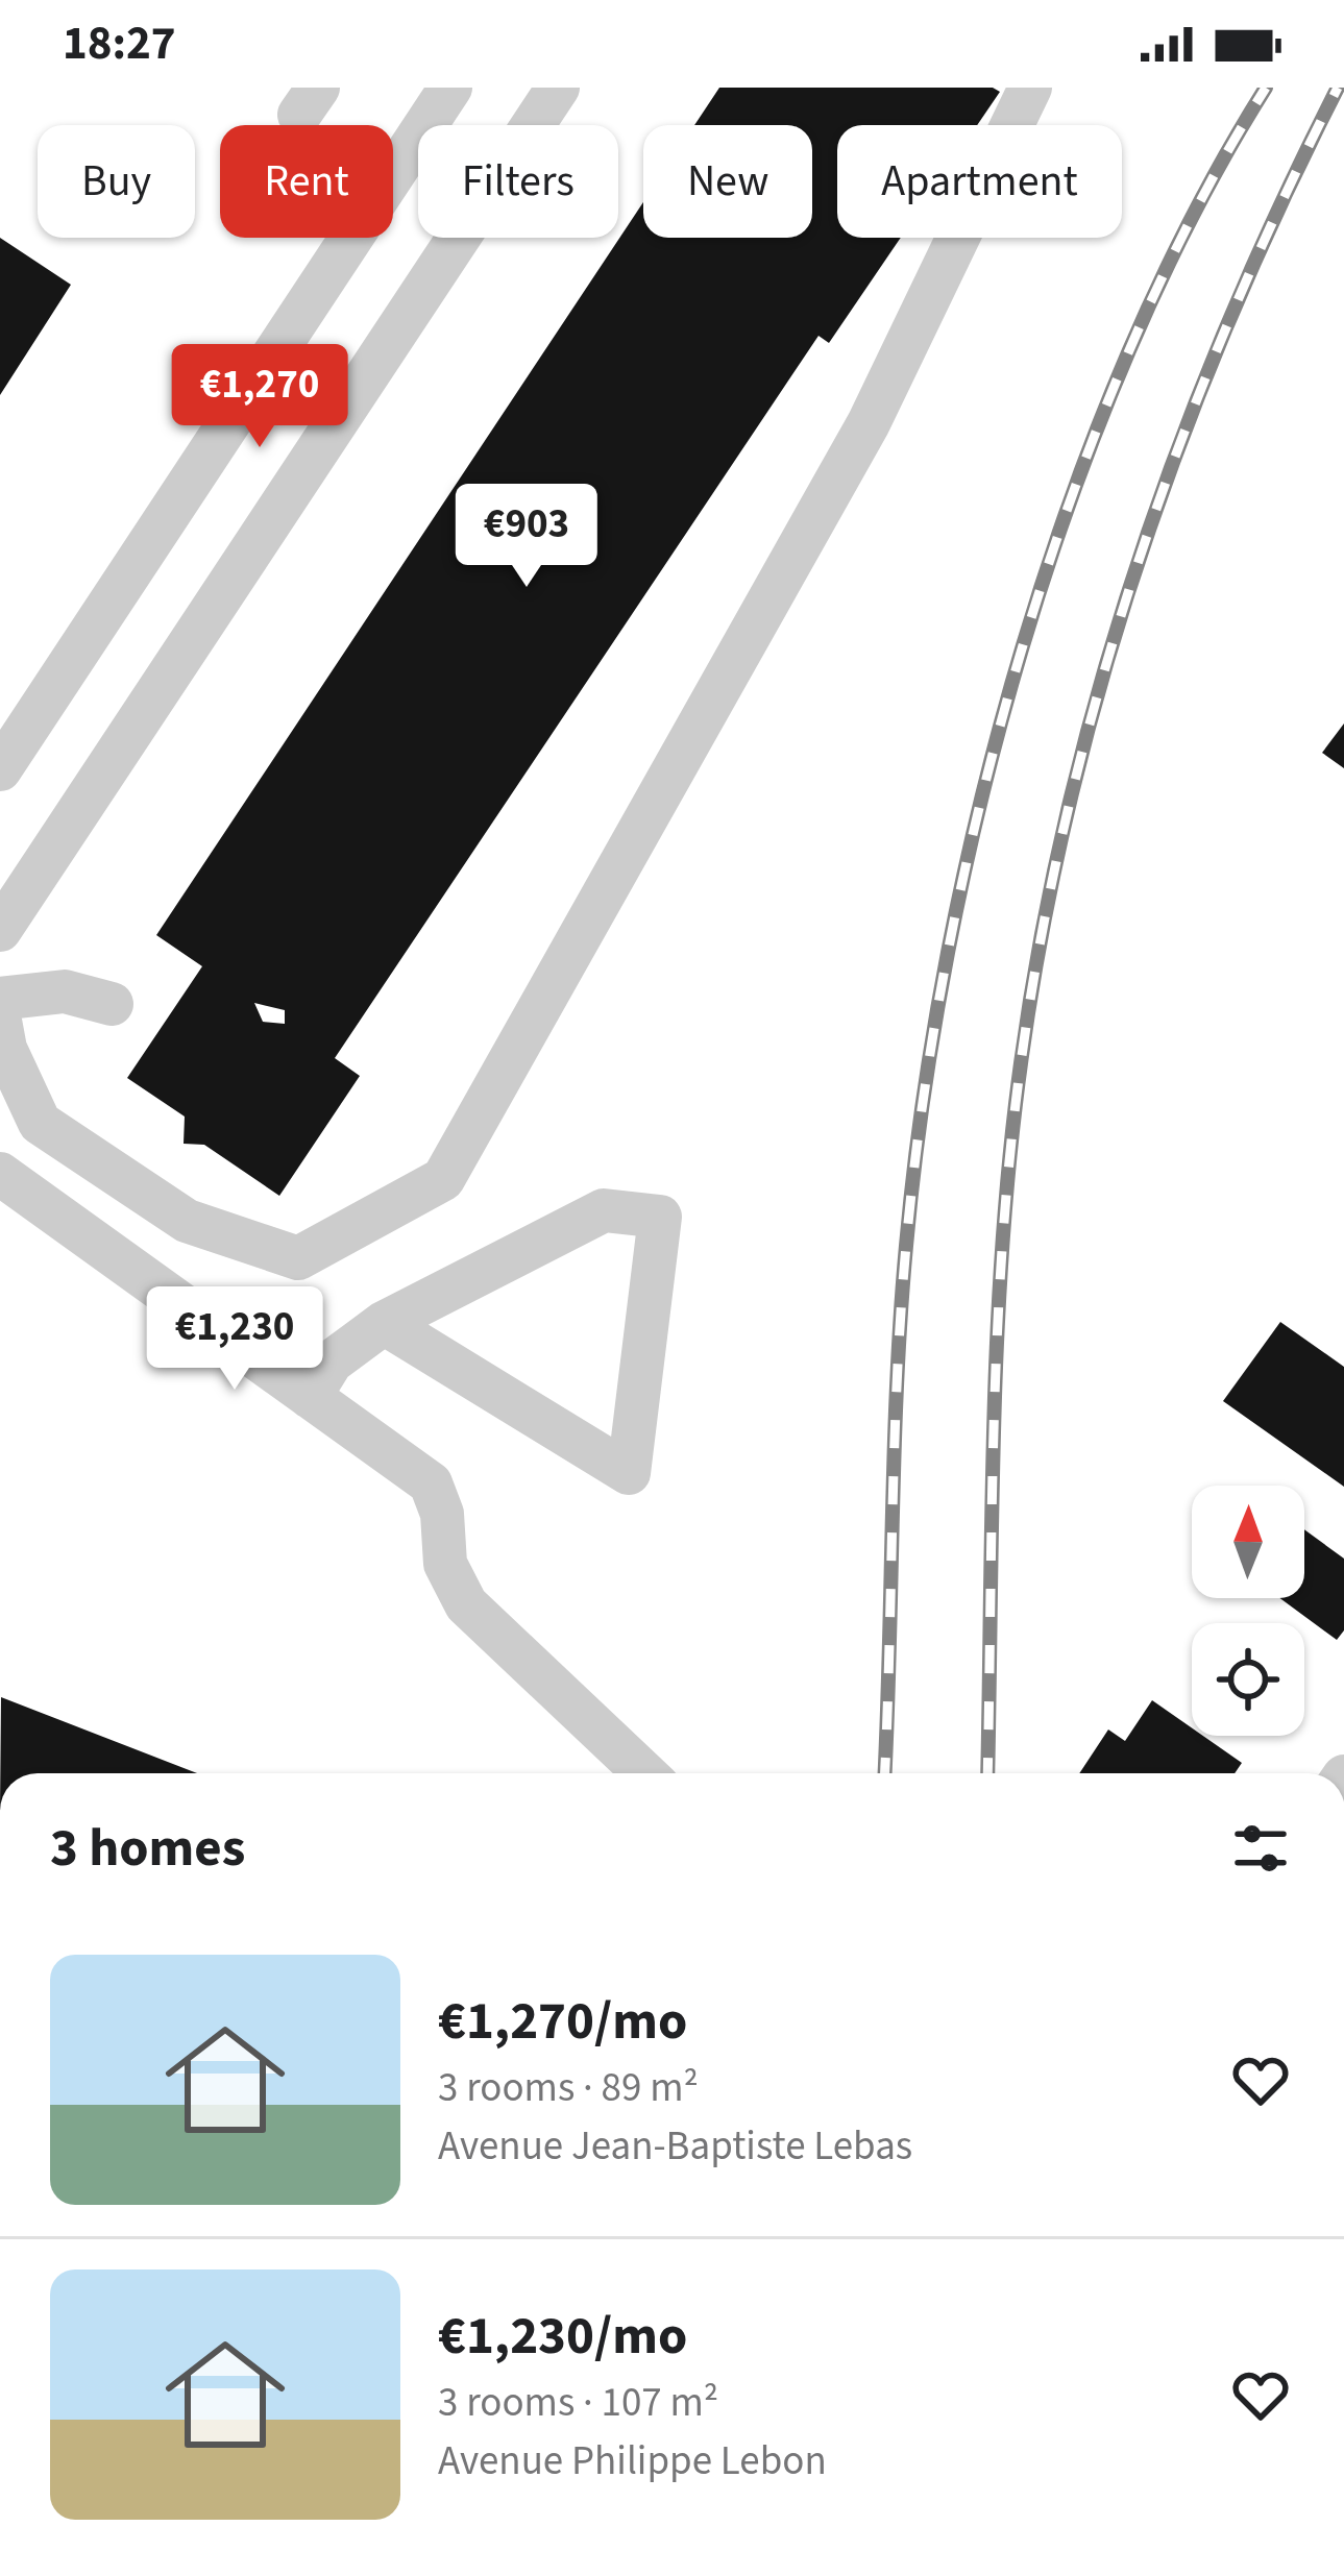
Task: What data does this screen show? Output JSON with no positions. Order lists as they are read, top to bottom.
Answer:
{
  "north": "top",
  "page": {
    "status": "18:27",
    "chip": [
      "Buy",
      "Rent",
      "Filters",
      "New",
      "Apartment"
    ],
    "price": ["€1,270", "€903", "€1,230"],
    "heading": "3 homes",
    "list": [
      {
        "name": "€1,270/mo",
        "note": "3 rooms · 89 m² · Avenue Jean-Baptiste Lebas"
      },
      {
        "name": "€1,230/mo",
        "note": "3 rooms · 107 m² · Avenue Philippe Lebon"
      }
    ]
  }
}
